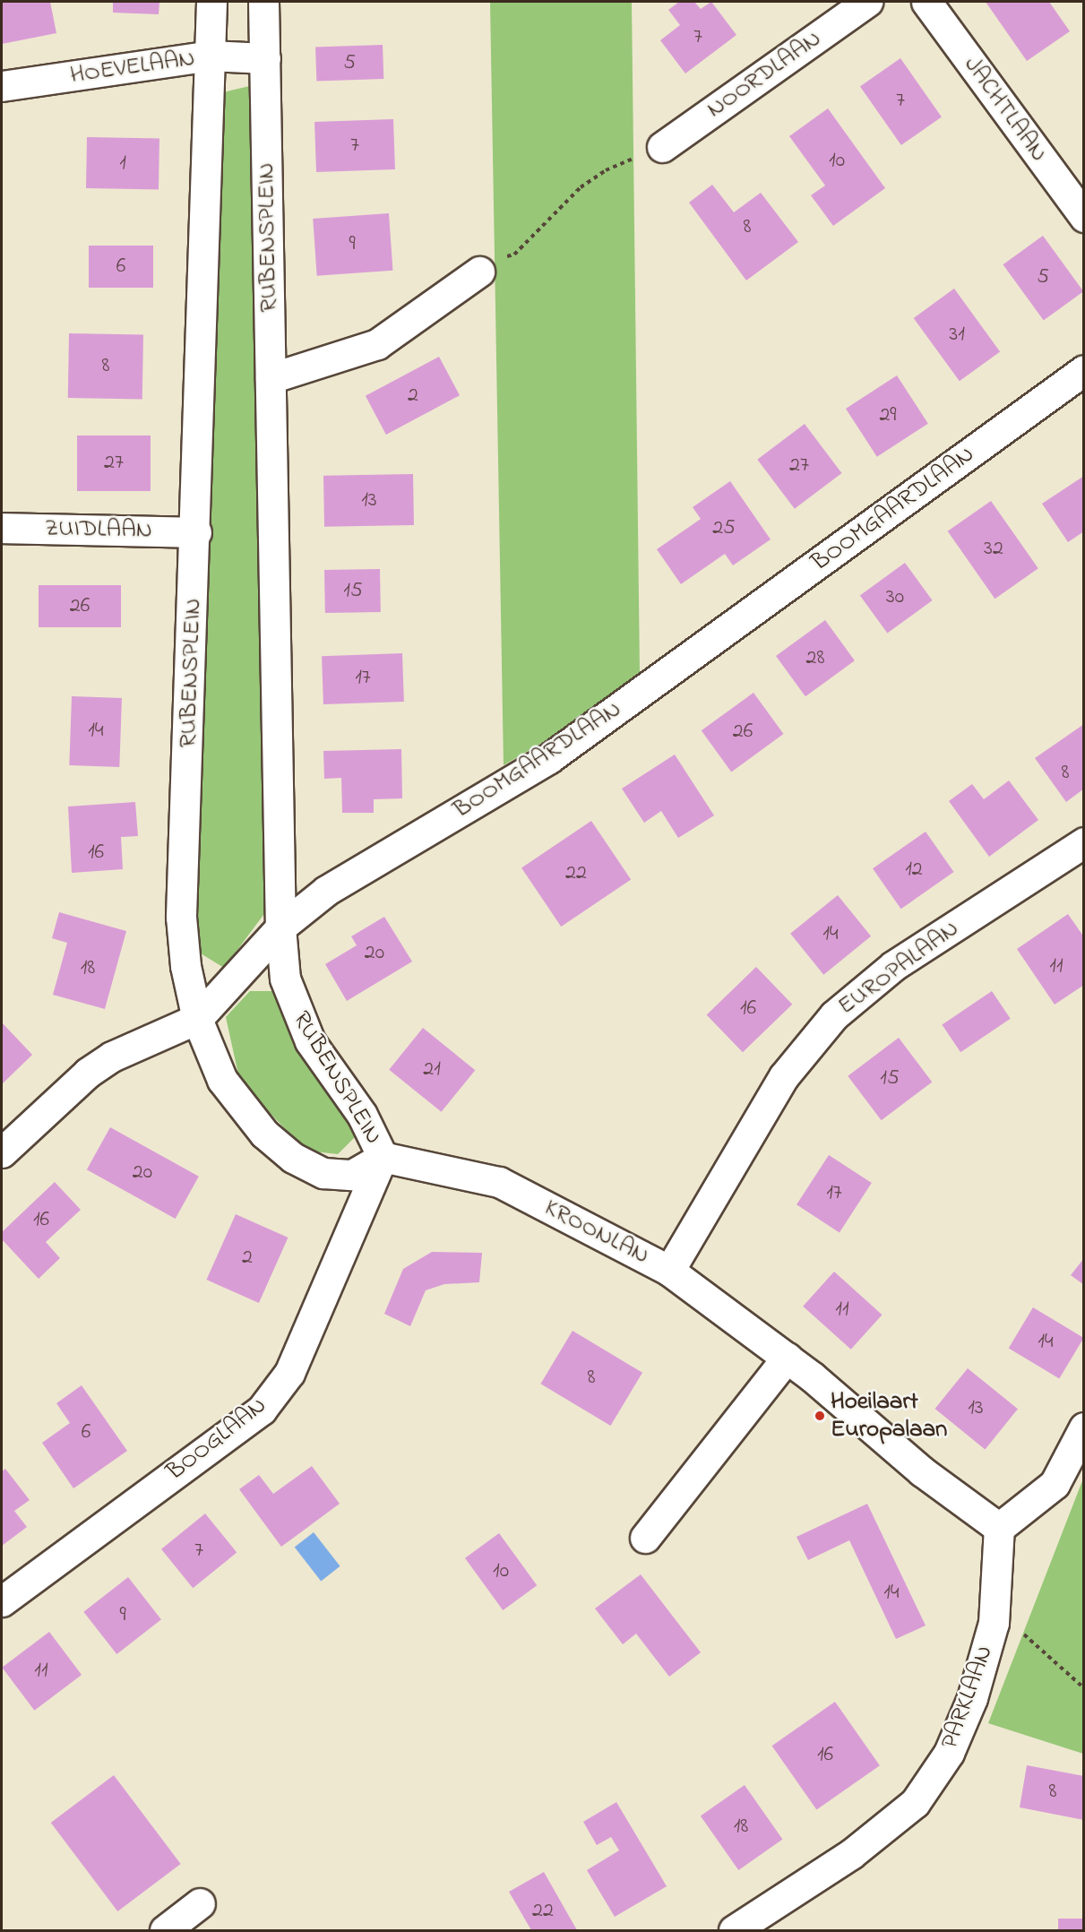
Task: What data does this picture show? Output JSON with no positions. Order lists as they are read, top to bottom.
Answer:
{
  "streets": {
    "street": [
      "HOEVELAAN",
      "NOORDLAAN",
      "JACHTLAAN",
      "RUBENSPLEIN",
      "BOOMGAARDLAAN",
      "ZUIDLAAN",
      "EUROPALAAN",
      "KROONLAN",
      "BOOGLAAN",
      "PARKLAAN"
    ]
  },
  "crossings": [
    ["HOEVELAAN", "RUBENSPLEIN"],
    ["RUBENSPLEIN", "BOOMGAARDLAAN"],
    ["RUBENSPLEIN", "ZUIDLAAN"],
    ["RUBENSPLEIN", "KROONLAN"],
    ["RUBENSPLEIN", "BOOGLAAN"],
    ["EUROPALAAN", "KROONLAN"],
    ["KROONLAN", "BOOGLAAN"],
    ["KROONLAN", "PARKLAAN"]
  ],
  "places": ["Hoeilaart Europalaan"],
  "house_numbers": [
    "7",
    "5",
    "7",
    "7",
    "10",
    "1",
    "8",
    "9",
    "6",
    "5",
    "31",
    "8",
    "2",
    "29",
    "27",
    "27",
    "13",
    "25",
    "32",
    "15",
    "30",
    "26",
    "28",
    "17",
    "14",
    "26",
    "8",
    "16",
    "12",
    "22",
    "14",
    "20",
    "11",
    "18",
    "16",
    "21",
    "15",
    "20",
    "17",
    "16",
    "2",
    "11",
    "14",
    "8",
    "13",
    "6",
    "7",
    "10",
    "14",
    "9",
    "11",
    "16",
    "8",
    "18",
    "22"
  ]
}
